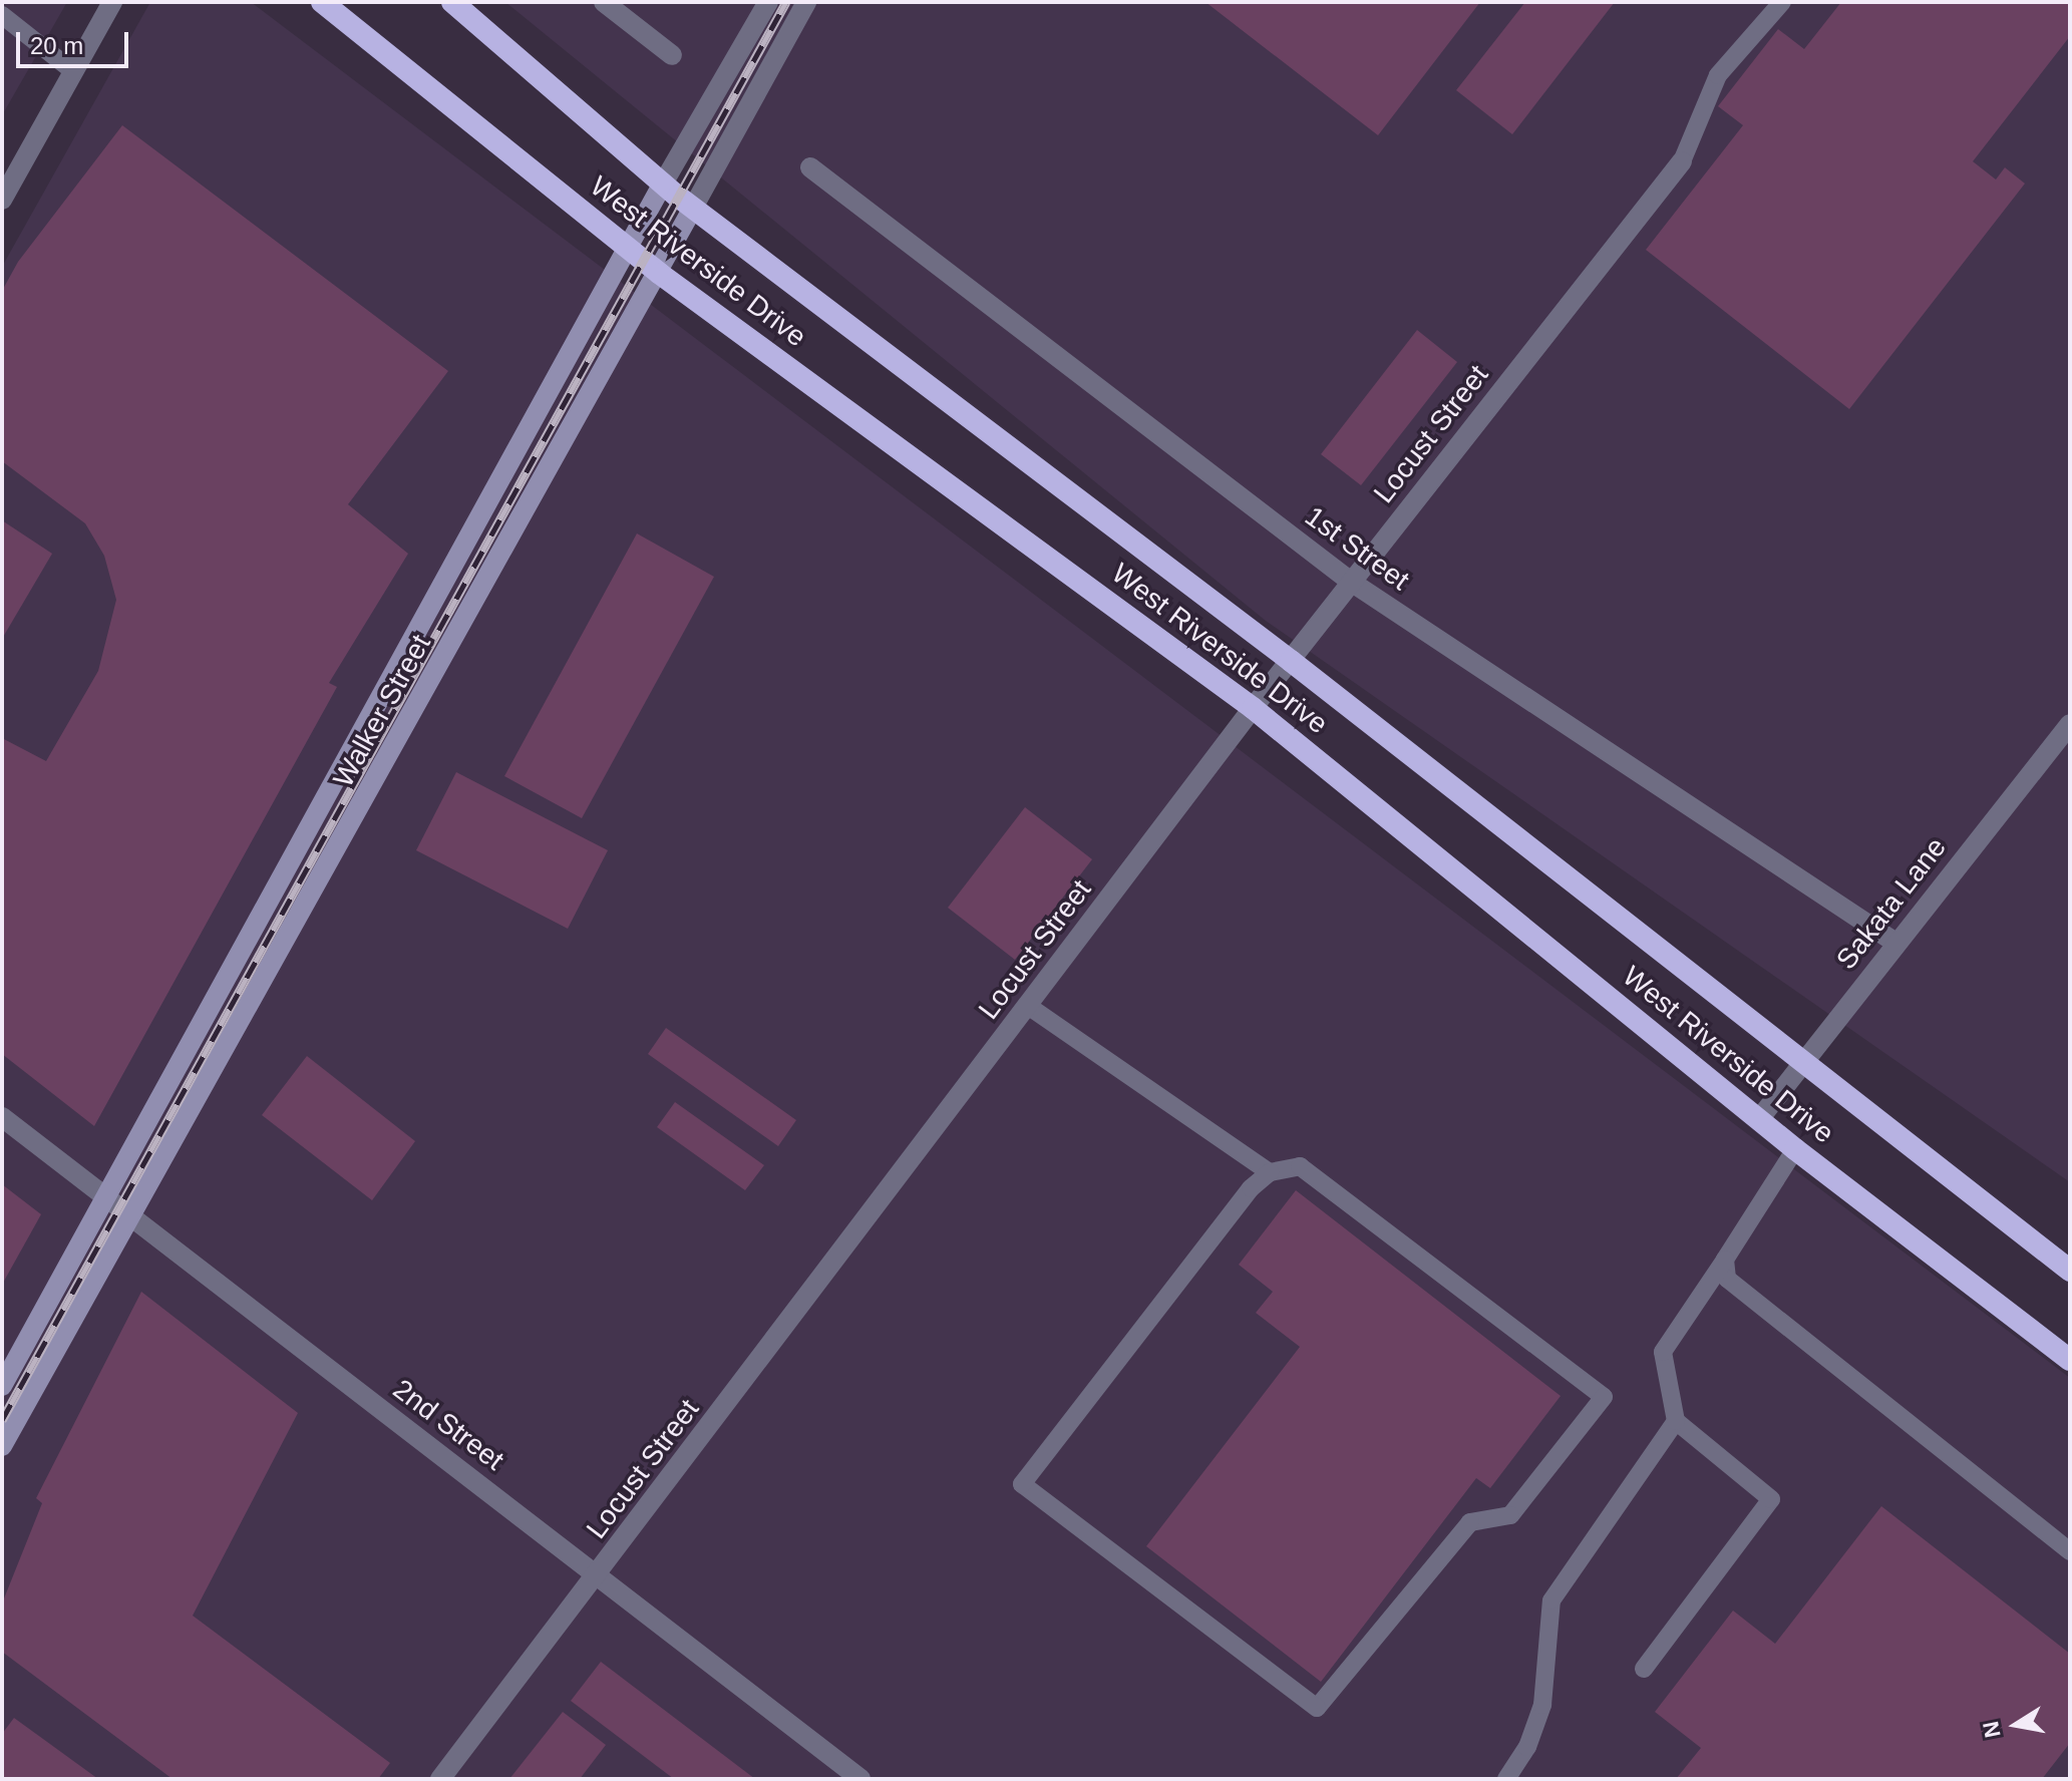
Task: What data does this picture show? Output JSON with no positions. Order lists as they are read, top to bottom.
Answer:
{
  "streets": {
    "highway": ["West Riverside Drive"],
    "main road": ["Walker Street"],
    "street": [
      "Locust Street",
      "1st Street",
      "Sakata Lane",
      "2nd Street"
    ]
  },
  "crossings": [
    ["West Riverside Drive", "Locust Street"],
    ["West Riverside Drive", "Walker Street"],
    ["West Riverside Drive", "Sakata Lane"],
    ["Locust Street", "1st Street"],
    ["Locust Street", "2nd Street"],
    ["1st Street", "Sakata Lane"],
    ["Walker Street", "2nd Street"]
  ],
  "scale_bar": "20 m",
  "north": "left"
}
